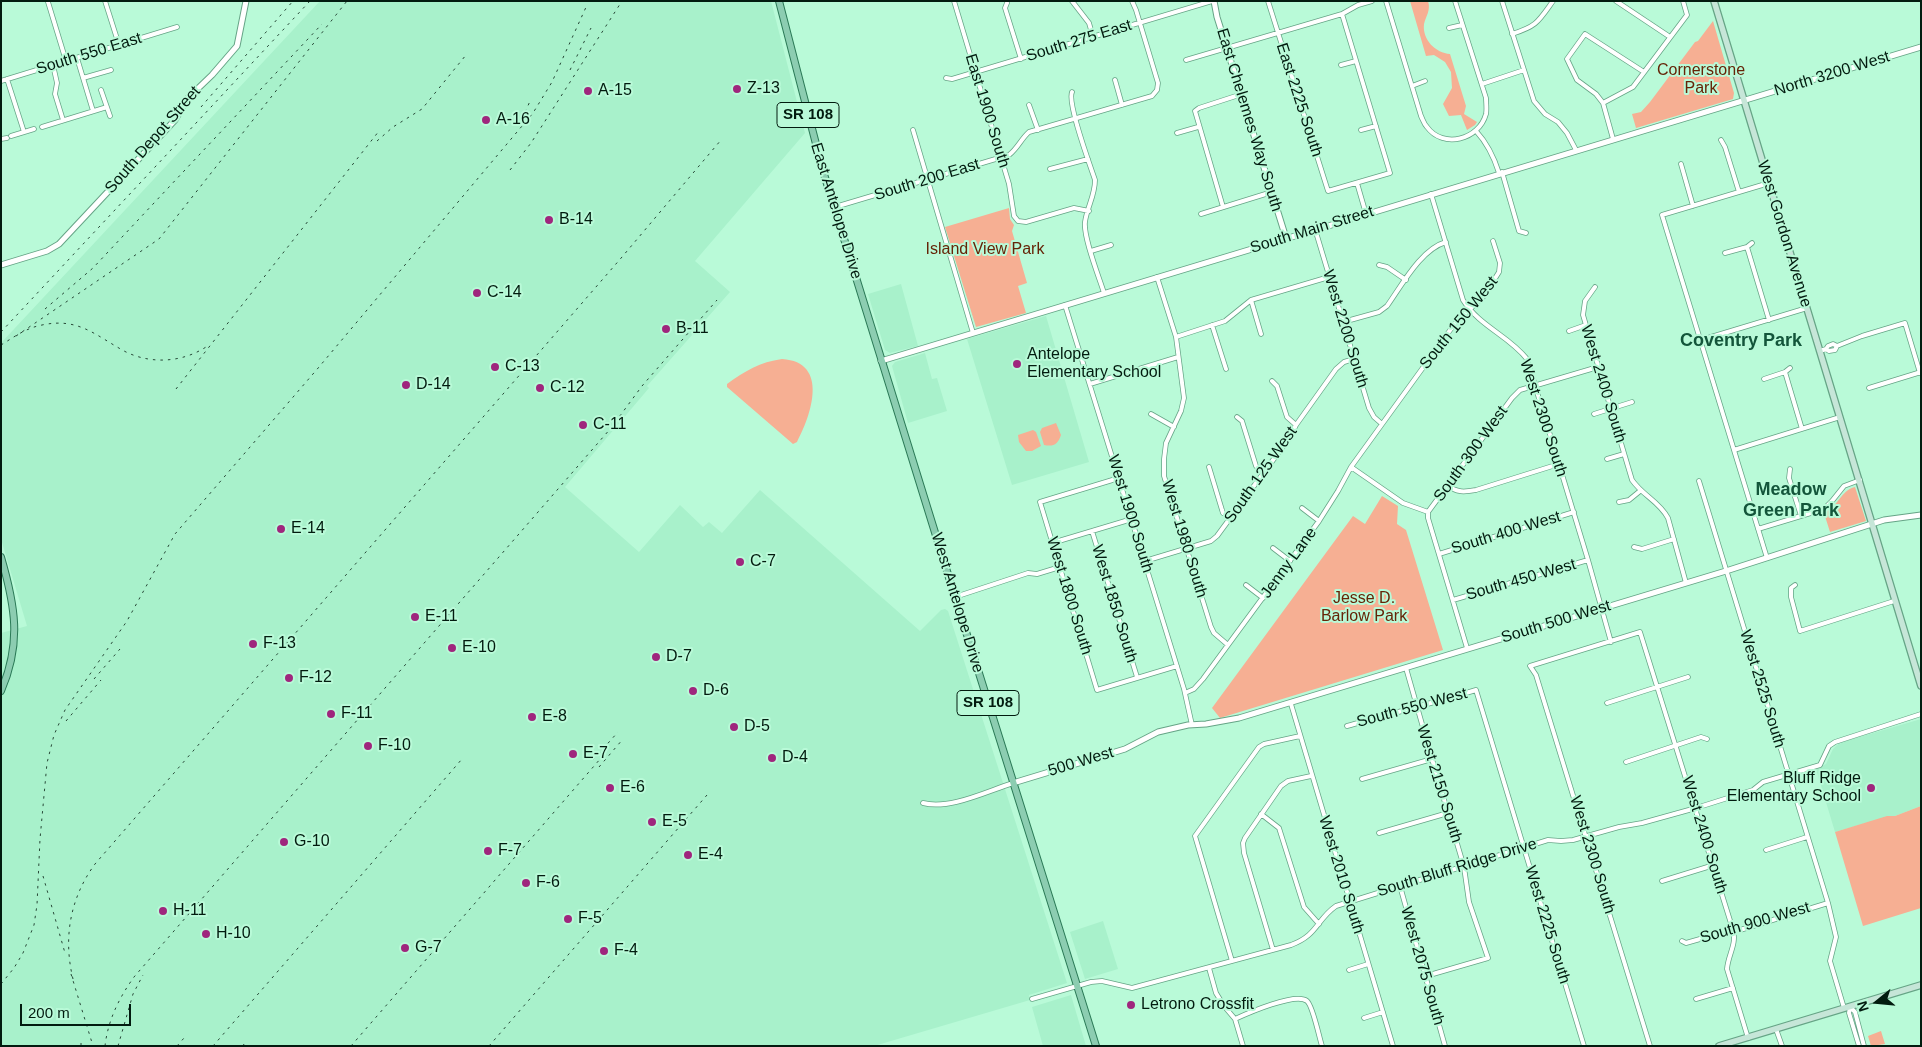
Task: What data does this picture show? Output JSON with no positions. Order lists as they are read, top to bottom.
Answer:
{
  "streets": {
    "main road": [
      "SR 108",
      "East Antelope Drive",
      "West Gordon Avenue",
      "West Antelope Drive"
    ],
    "street": [
      "South 275 East",
      "South 550 East",
      "North 3200 West",
      "East 2225 South",
      "East 1900 South",
      "East Chelemes Way South",
      "South Depot Street",
      "South 200 East",
      "South Main Street",
      "South 150 West",
      "West 2200 South",
      "West 2400 South",
      "West 2300 South",
      "South 300 West",
      "South 125 West",
      "West 1900 South",
      "South 400 West",
      "West 1980 South",
      "Jenny Lane",
      "South 450 West",
      "West 1800 South",
      "West 1850 South",
      "South 500 West",
      "West 2525 South",
      "South 550 West",
      "500 West",
      "West 2150 South",
      "South Bluff Ridge Drive",
      "West 2010 South",
      "South 900 West",
      "West 2225 South",
      "West 2075 South"
    ]
  },
  "crossings": [
    ["South 275 East", "East 1900 South"],
    ["South 275 East", "East Chelemes Way South"],
    ["South 275 East", "South 200 East"],
    ["North 3200 West", "South Main Street"],
    ["North 3200 West", "West Gordon Avenue"],
    ["East 1900 South", "South 200 East"],
    ["East Chelemes Way South", "South Main Street"],
    ["South 200 East", "East Antelope Drive"],
    ["East Antelope Drive", "South Main Street"],
    ["East Antelope Drive", "West Antelope Drive"],
    ["South Main Street", "West Gordon Avenue"],
    ["South Main Street", "West 2200 South"],
    ["South Main Street", "West 2300 South"],
    ["South Main Street", "West 1900 South"],
    ["South Main Street", "West 1980 South"],
    ["South Main Street", "West Antelope Drive"],
    ["West Gordon Avenue", "South 500 West"],
    ["South 150 West", "West 2200 South"],
    ["South 150 West", "West 2300 South"],
    ["South 150 West", "Jenny Lane"],
    ["West 2200 South", "South 125 West"],
    ["West 2200 South", "Jenny Lane"],
    ["West 2400 South", "West 2300 South"],
    ["West 2400 South", "South 300 West"],
    ["West 2400 South", "South 500 West"],
    ["West 2400 South", "South Bluff Ridge Drive"],
    ["West 2400 South", "South 900 West"],
    ["West 2300 South", "South 300 West"],
    ["West 2300 South", "South 400 West"],
    ["West 2300 South", "South 450 West"],
    ["West 2300 South", "South 500 West"],
    ["West 2300 South", "South Bluff Ridge Drive"],
    ["South 125 West", "West 1900 South"],
    ["South 125 West", "West 1980 South"],
    ["West 1900 South", "Jenny Lane"],
    ["West 1900 South", "West 1800 South"],
    ["West 1900 South", "500 West"],
    ["West 1980 South", "Jenny Lane"],
    ["West 1800 South", "West 1850 South"],
    ["West Antelope Drive", "500 West"],
    ["West Antelope Drive", "South Bluff Ridge Drive"],
    ["South 500 West", "West 2525 South"],
    ["South 500 West", "500 West"],
    ["South 500 West", "West 2150 South"],
    ["South 500 West", "West 2010 South"],
    ["West 2525 South", "South Bluff Ridge Drive"],
    ["West 2525 South", "South 900 West"],
    ["South 550 West", "West 2150 South"],
    ["South 550 West", "West 2225 South"],
    ["West 2150 South", "South Bluff Ridge Drive"],
    ["West 2150 South", "West 2075 South"],
    ["South Bluff Ridge Drive", "West 2010 South"],
    ["South Bluff Ridge Drive", "West 2225 South"],
    ["South Bluff Ridge Drive", "West 2075 South"]
  ],
  "districts": ["Coventry Park", "Meadow Green Park"],
  "parks": ["Cornerstone Park", "Island View Park", "Jesse D. Barlow Park"],
  "places": [
    "Z-13",
    "A-15",
    "A-16",
    "B-14",
    "C-14",
    "B-11",
    "Antelope Elementary School",
    "C-13",
    "D-14",
    "C-12",
    "C-11",
    "E-14",
    "C-7",
    "E-11",
    "F-13",
    "E-10",
    "D-7",
    "F-12",
    "D-6",
    "F-11",
    "E-8",
    "D-5",
    "F-10",
    "E-7",
    "D-4",
    "E-6",
    "Bluff Ridge Elementary School",
    "E-5",
    "G-10",
    "F-7",
    "E-4",
    "F-6",
    "H-11",
    "F-5",
    "H-10",
    "G-7",
    "F-4",
    "Letrono Crossfit"
  ],
  "scale_bar": "200 m",
  "north": "left"
}
